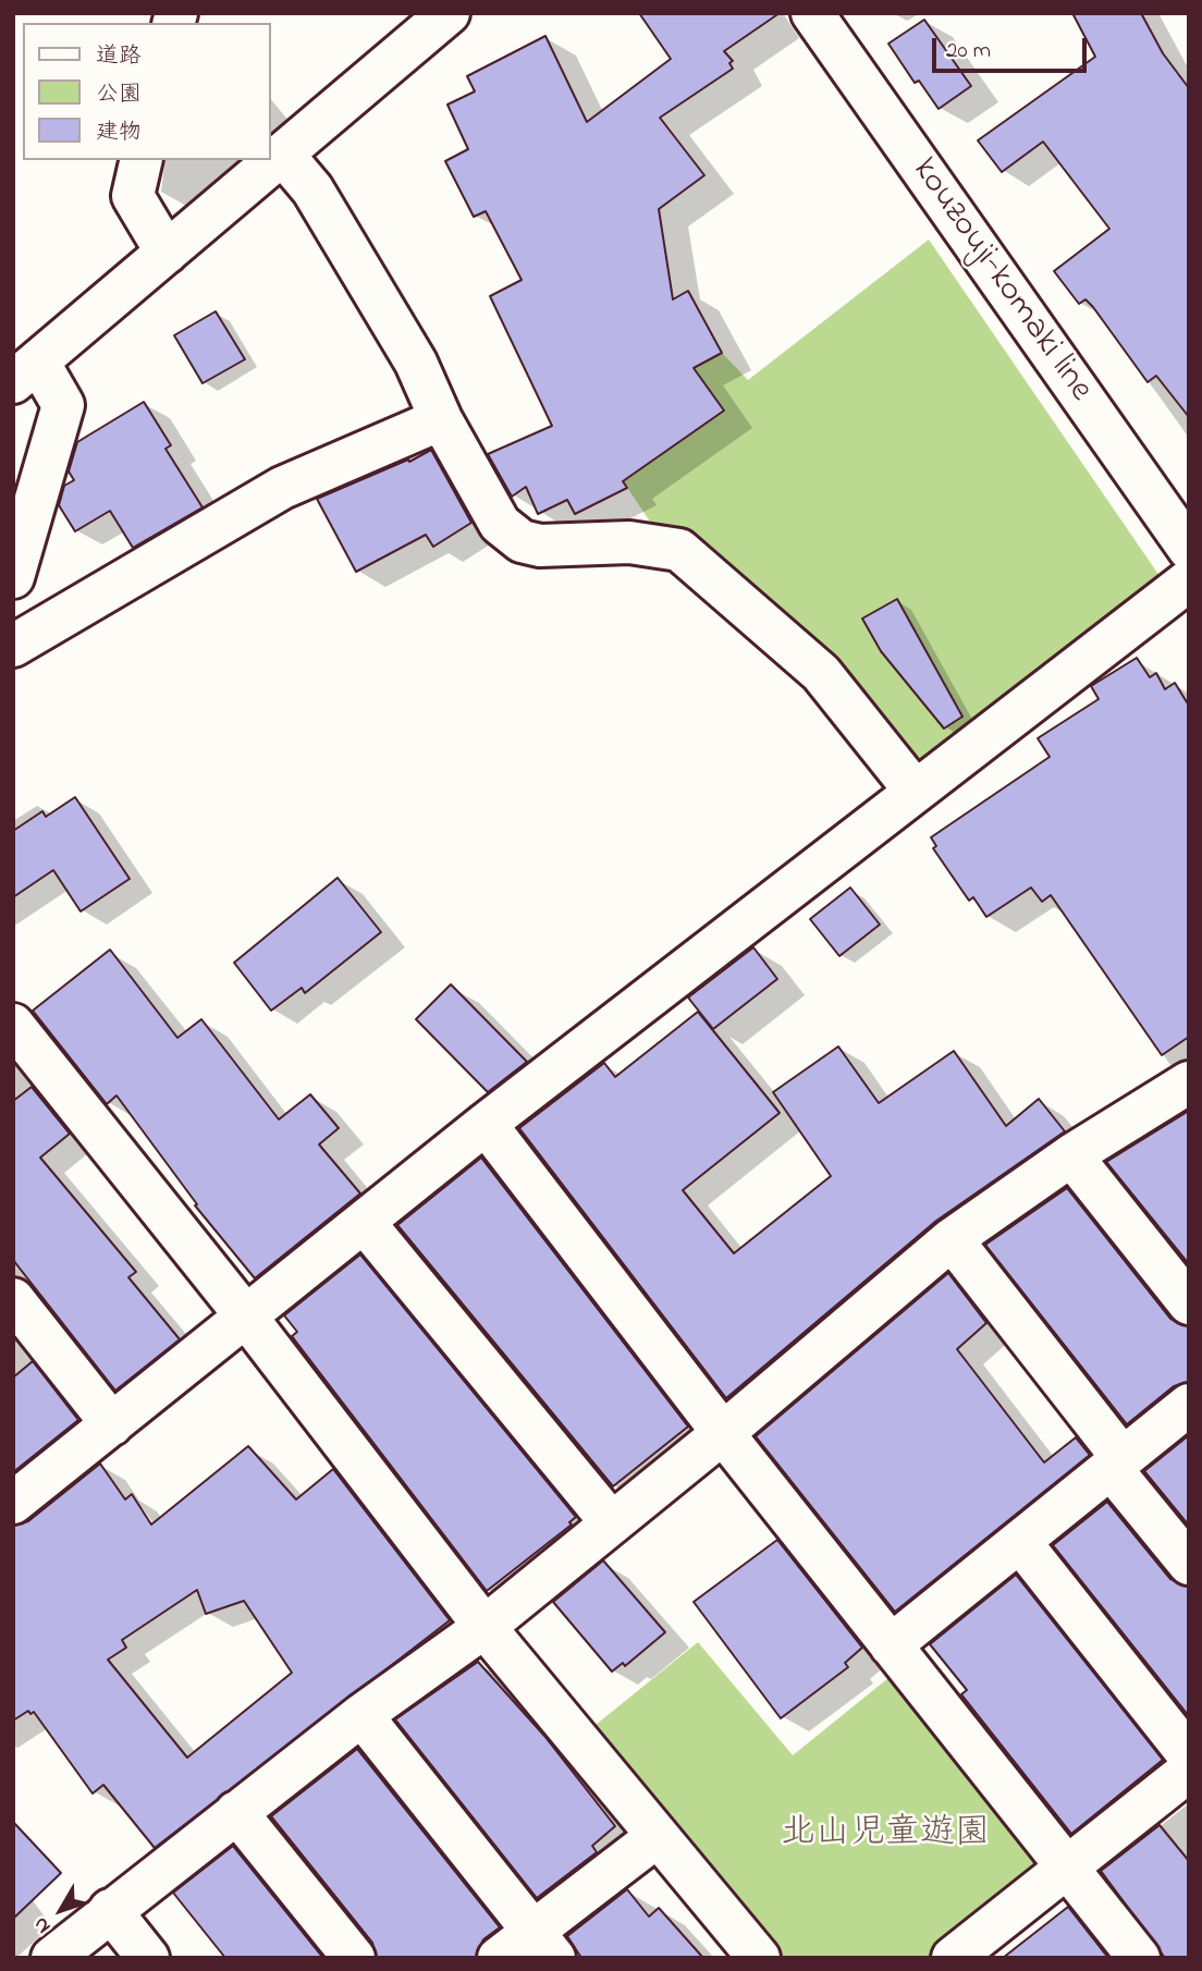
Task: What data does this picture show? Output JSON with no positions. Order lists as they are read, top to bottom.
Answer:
{
  "streets": {
    "street": ["kouzouji-komaki line"]
  },
  "parks": ["北山児童遊園"],
  "legend": ["道路", "公園", "建物"],
  "scale_bar": "20 m",
  "north": "bottom left"
}
